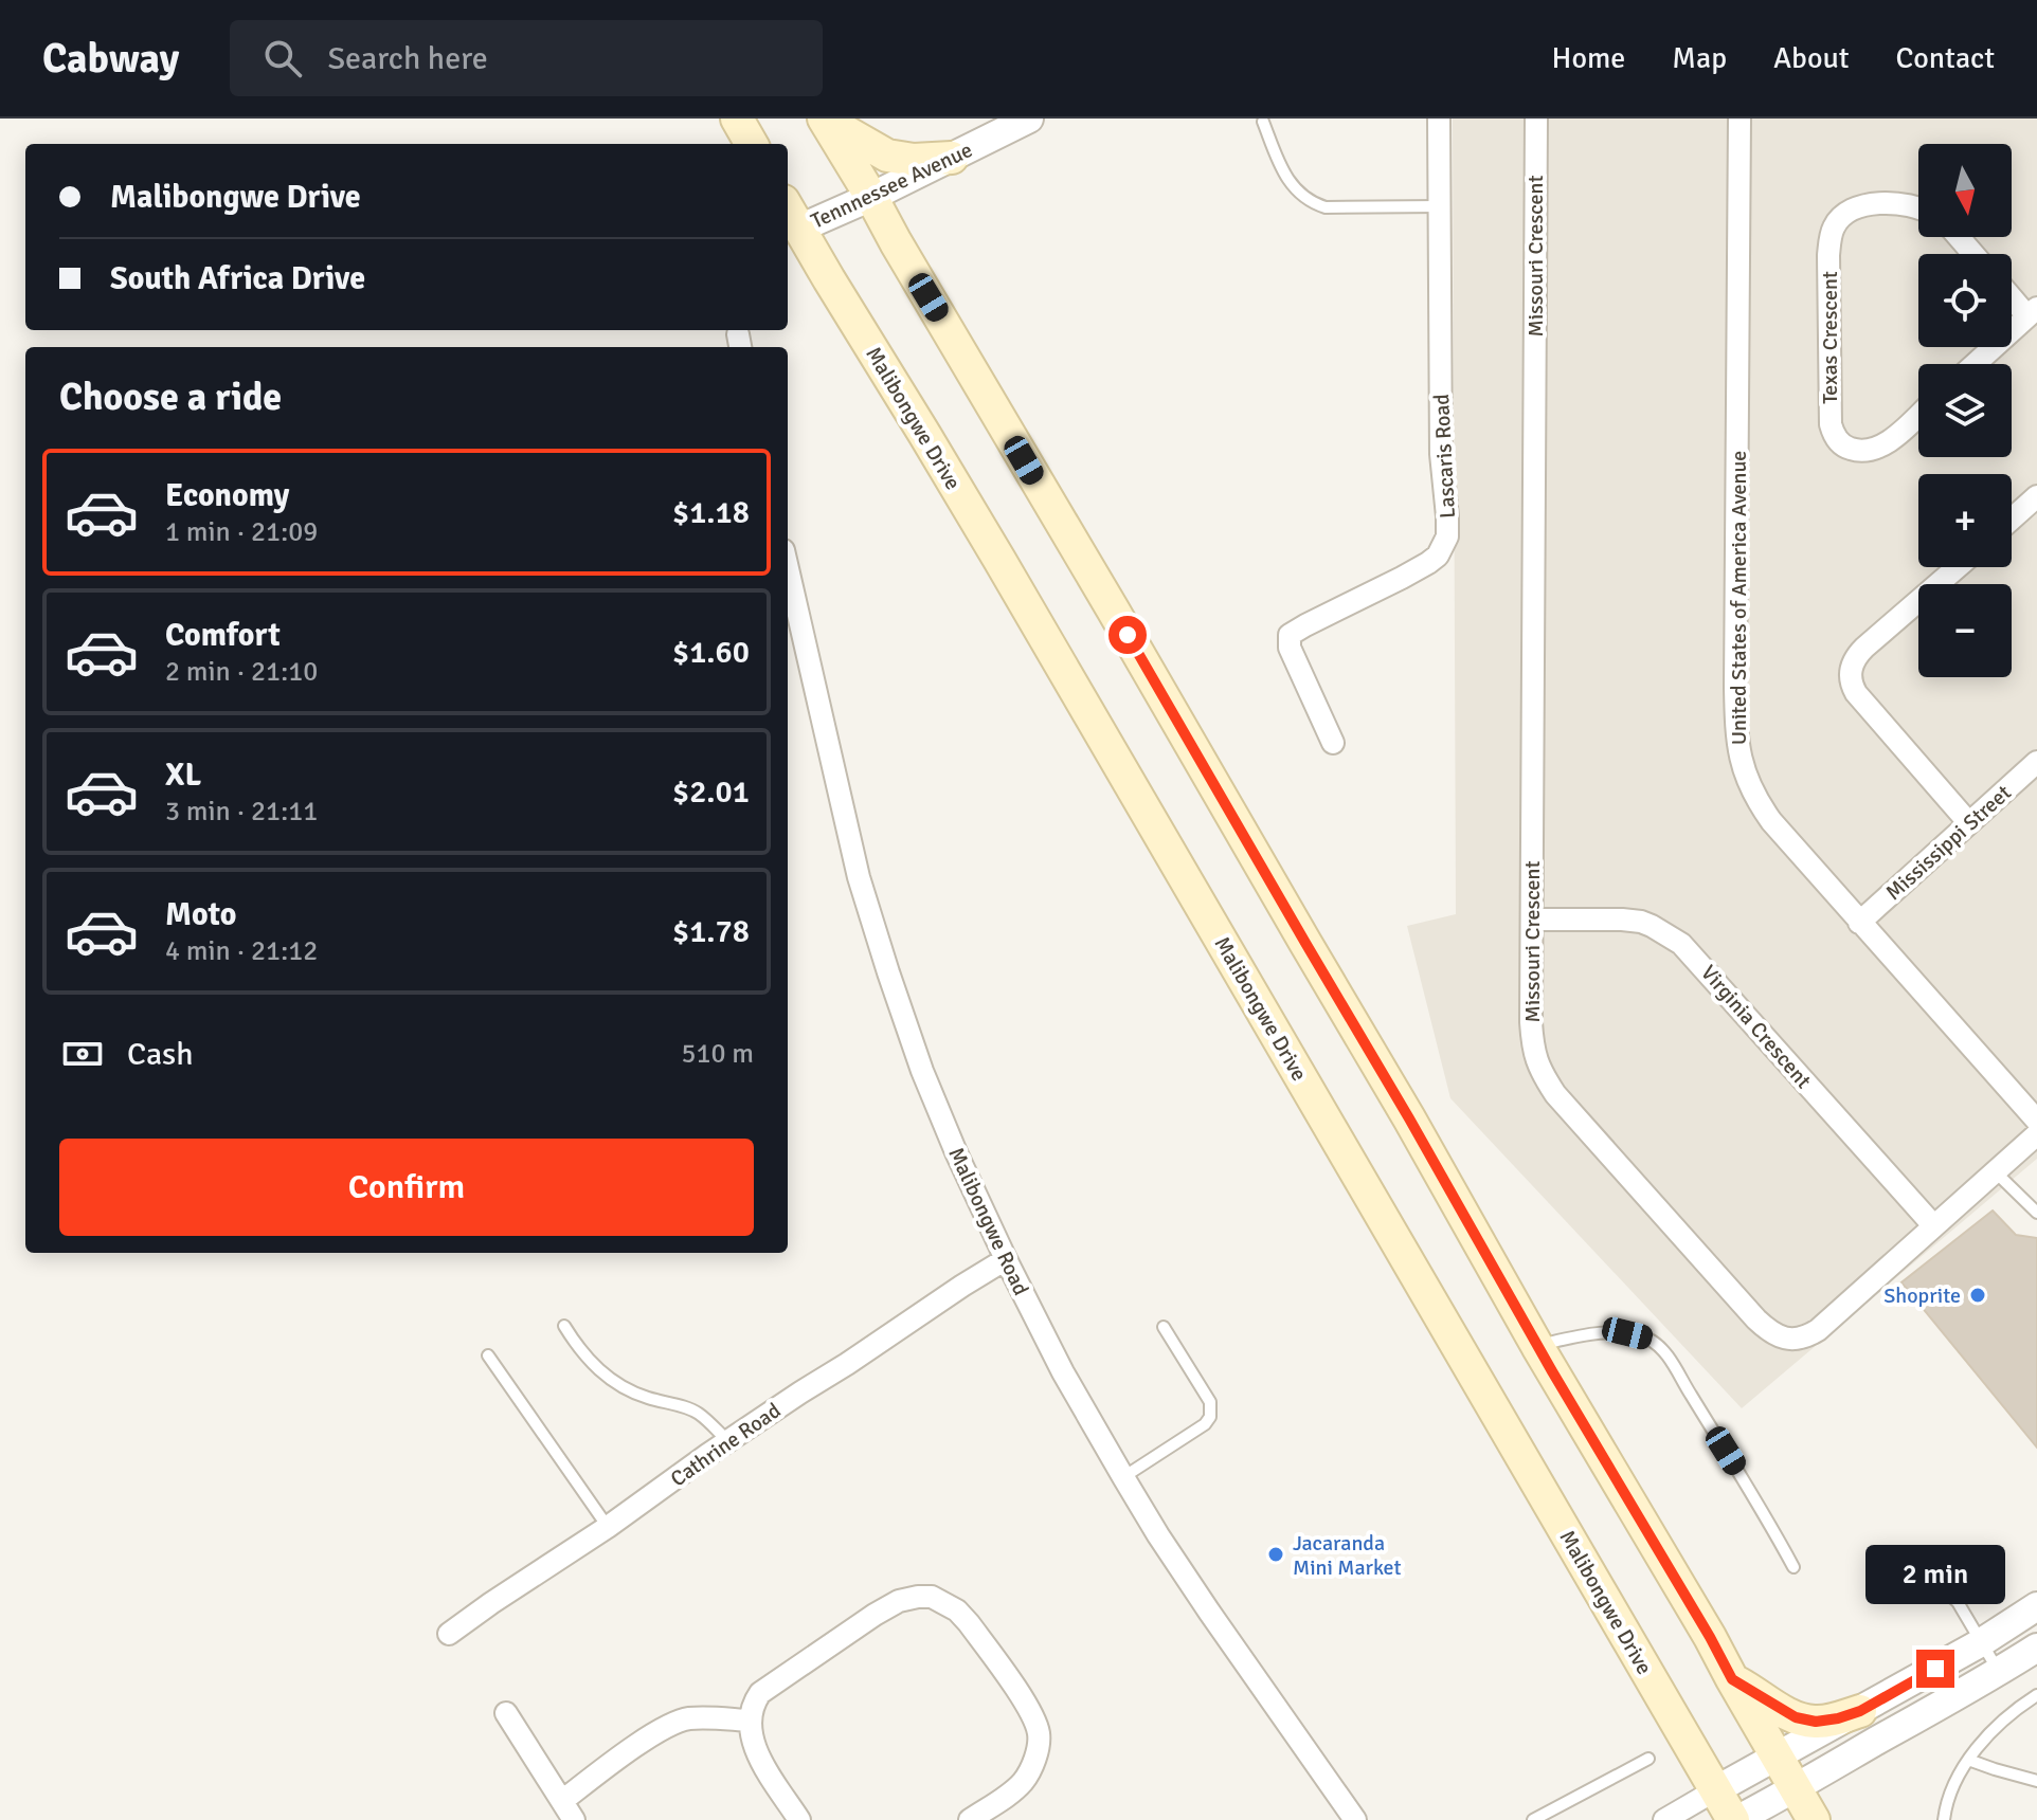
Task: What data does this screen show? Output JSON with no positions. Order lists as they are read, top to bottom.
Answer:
{
  "streets": {
    "main road": ["Malibongwe Drive"],
    "street": [
      "Tennnessee Avenue",
      "Missouri Crescent",
      "Texas Crescent",
      "Lascaris Road",
      "United States of America Avenue",
      "Mississippi Street",
      "Virginia Crescent",
      "Malibongwe Road",
      "Cathrine Road"
    ]
  },
  "crossings": [
    ["Tennnessee Avenue", "Malibongwe Drive"],
    ["Missouri Crescent", "Virginia Crescent"],
    ["United States of America Avenue", "Mississippi Street"],
    ["Malibongwe Road", "Cathrine Road"]
  ],
  "places": ["Shoprite", "Jacaranda Mini Market"],
  "north": "bottom",
  "page": {
    "header": "Cabway",
    "search": "Search here",
    "nav": [
      "Home",
      "Map",
      "About",
      "Contact"
    ],
    "map_buttons": ["+", "−"],
    "banner": ["Malibongwe Drive", "South Africa Drive"],
    "heading": "Choose a ride",
    "list": [
      {
        "name": "Economy",
        "note": "1 min · 21:09",
        "value": "$1.18"
      },
      {
        "name": "Comfort",
        "note": "2 min · 21:10",
        "value": "$1.60"
      },
      {
        "name": "XL",
        "note": "3 min · 21:11",
        "value": "$2.01"
      },
      {
        "name": "Moto",
        "note": "4 min · 21:12",
        "value": "$1.78"
      }
    ],
    "pay": ["Cash", "510 m"],
    "buttons": "Confirm",
    "bubble": "2 min"
  }
}
